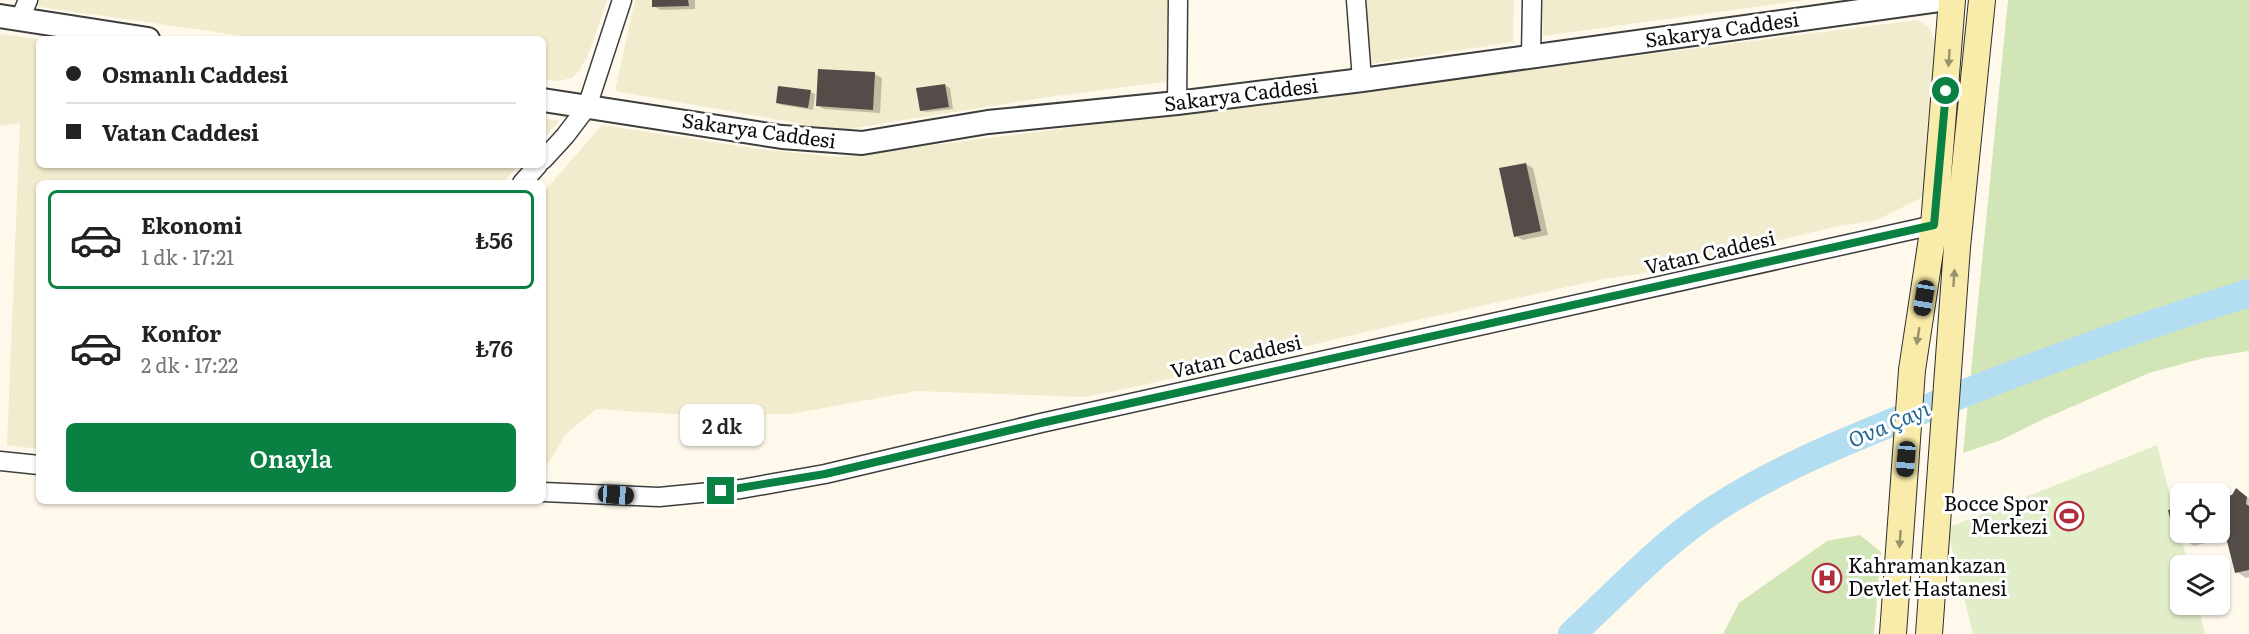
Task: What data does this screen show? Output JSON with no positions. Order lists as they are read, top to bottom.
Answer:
{
  "streets": {
    "street": ["Sakarya Caddesi", "Vatan Caddesi"]
  },
  "water": ["Ova Çayı"],
  "places": {
    "sports": ["Bocce Spor Merkezi"],
    "hospital": ["Kahramankazan Devlet Hastanesi"]
  },
  "page": {
    "banner": ["Osmanlı Caddesi", "Vatan Caddesi"],
    "list": [
      {
        "name": "Ekonomi",
        "note": "1 dk · 17:21",
        "value": "₺56"
      },
      {
        "name": "Konfor",
        "note": "2 dk · 17:22",
        "value": "₺76"
      }
    ],
    "bubble": "2 dk",
    "buttons": "Onayla"
  }
}
